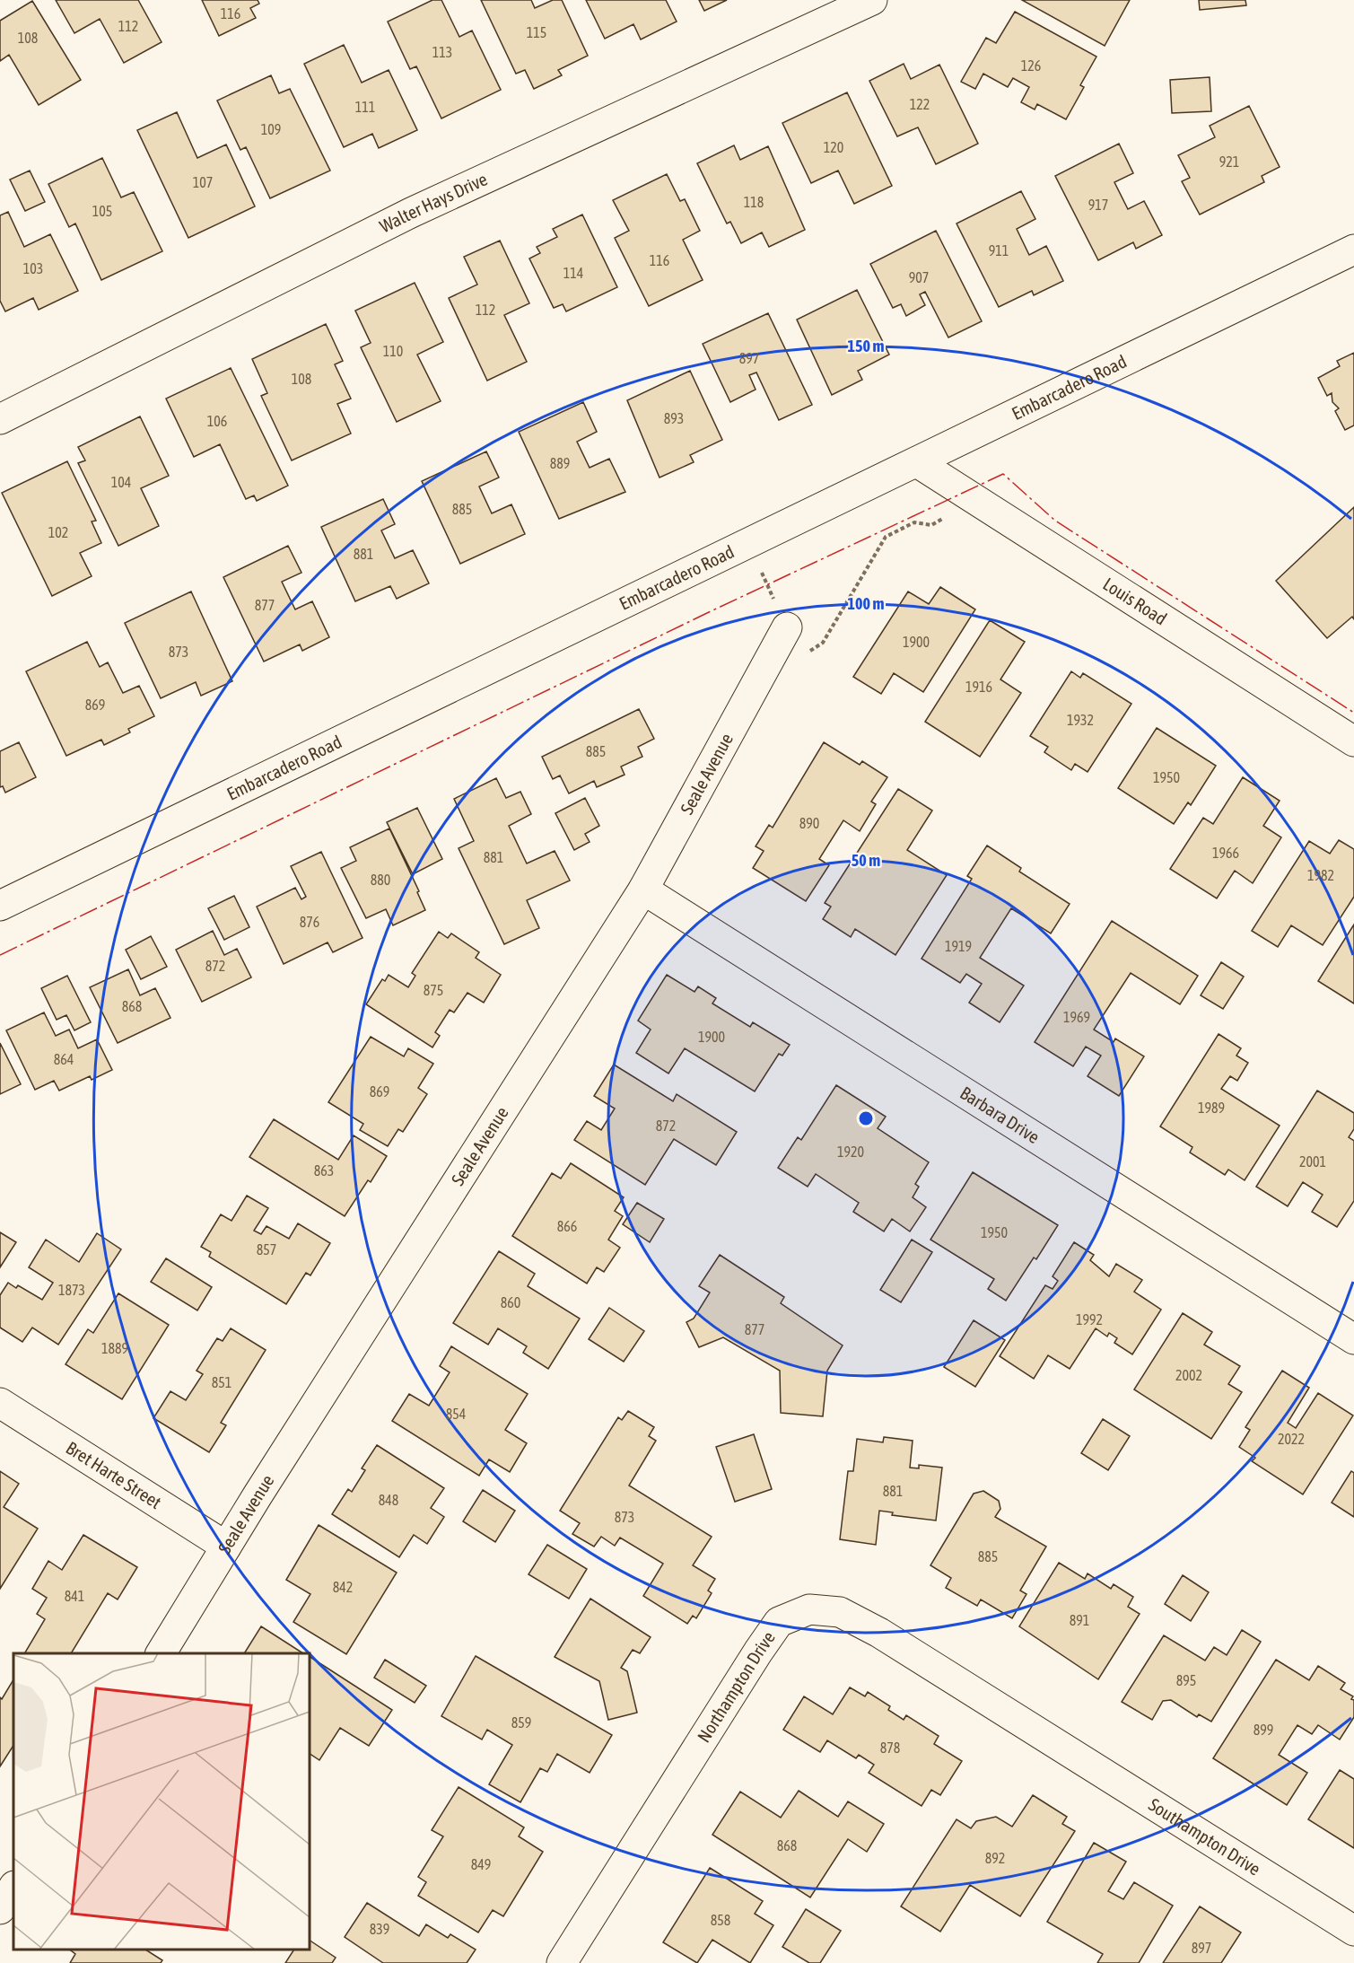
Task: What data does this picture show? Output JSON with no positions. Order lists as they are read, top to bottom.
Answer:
{
  "streets": {
    "street": [
      "Walter Hays Drive",
      "Embarcadero Road",
      "Louis Road",
      "Seale Avenue",
      "Barbara Drive",
      "Bret Harte Street",
      "Northampton Drive",
      "Southampton Drive"
    ]
  },
  "crossings": [
    ["Embarcadero Road", "Louis Road"],
    ["Seale Avenue", "Barbara Drive"],
    ["Seale Avenue", "Bret Harte Street"],
    ["Northampton Drive", "Southampton Drive"]
  ],
  "house_numbers": [
    "116",
    "112",
    "115",
    "108",
    "113",
    "126",
    "122",
    "111",
    "109",
    "120",
    "921",
    "107",
    "118",
    "917",
    "105",
    "911",
    "116",
    "103",
    "114",
    "907",
    "112",
    "110",
    "897",
    "108",
    "893",
    "106",
    "889",
    "104",
    "885",
    "102",
    "881",
    "877",
    "1900",
    "873",
    "1916",
    "869",
    "1932",
    "885",
    "1950",
    "890",
    "1966",
    "881",
    "1982",
    "880",
    "876",
    "1919",
    "872",
    "875",
    "868",
    "1969",
    "1900",
    "864",
    "869",
    "1989",
    "872",
    "1920",
    "2001",
    "863",
    "866",
    "1950",
    "857",
    "1873",
    "860",
    "1992",
    "877",
    "1889",
    "2002",
    "851",
    "854",
    "2022",
    "881",
    "848",
    "873",
    "885",
    "842",
    "841",
    "891",
    "895",
    "859",
    "899",
    "878",
    "868",
    "892",
    "849",
    "858",
    "839",
    "897"
  ],
  "rings": ["150 m", "100 m", "50 m"]
}
